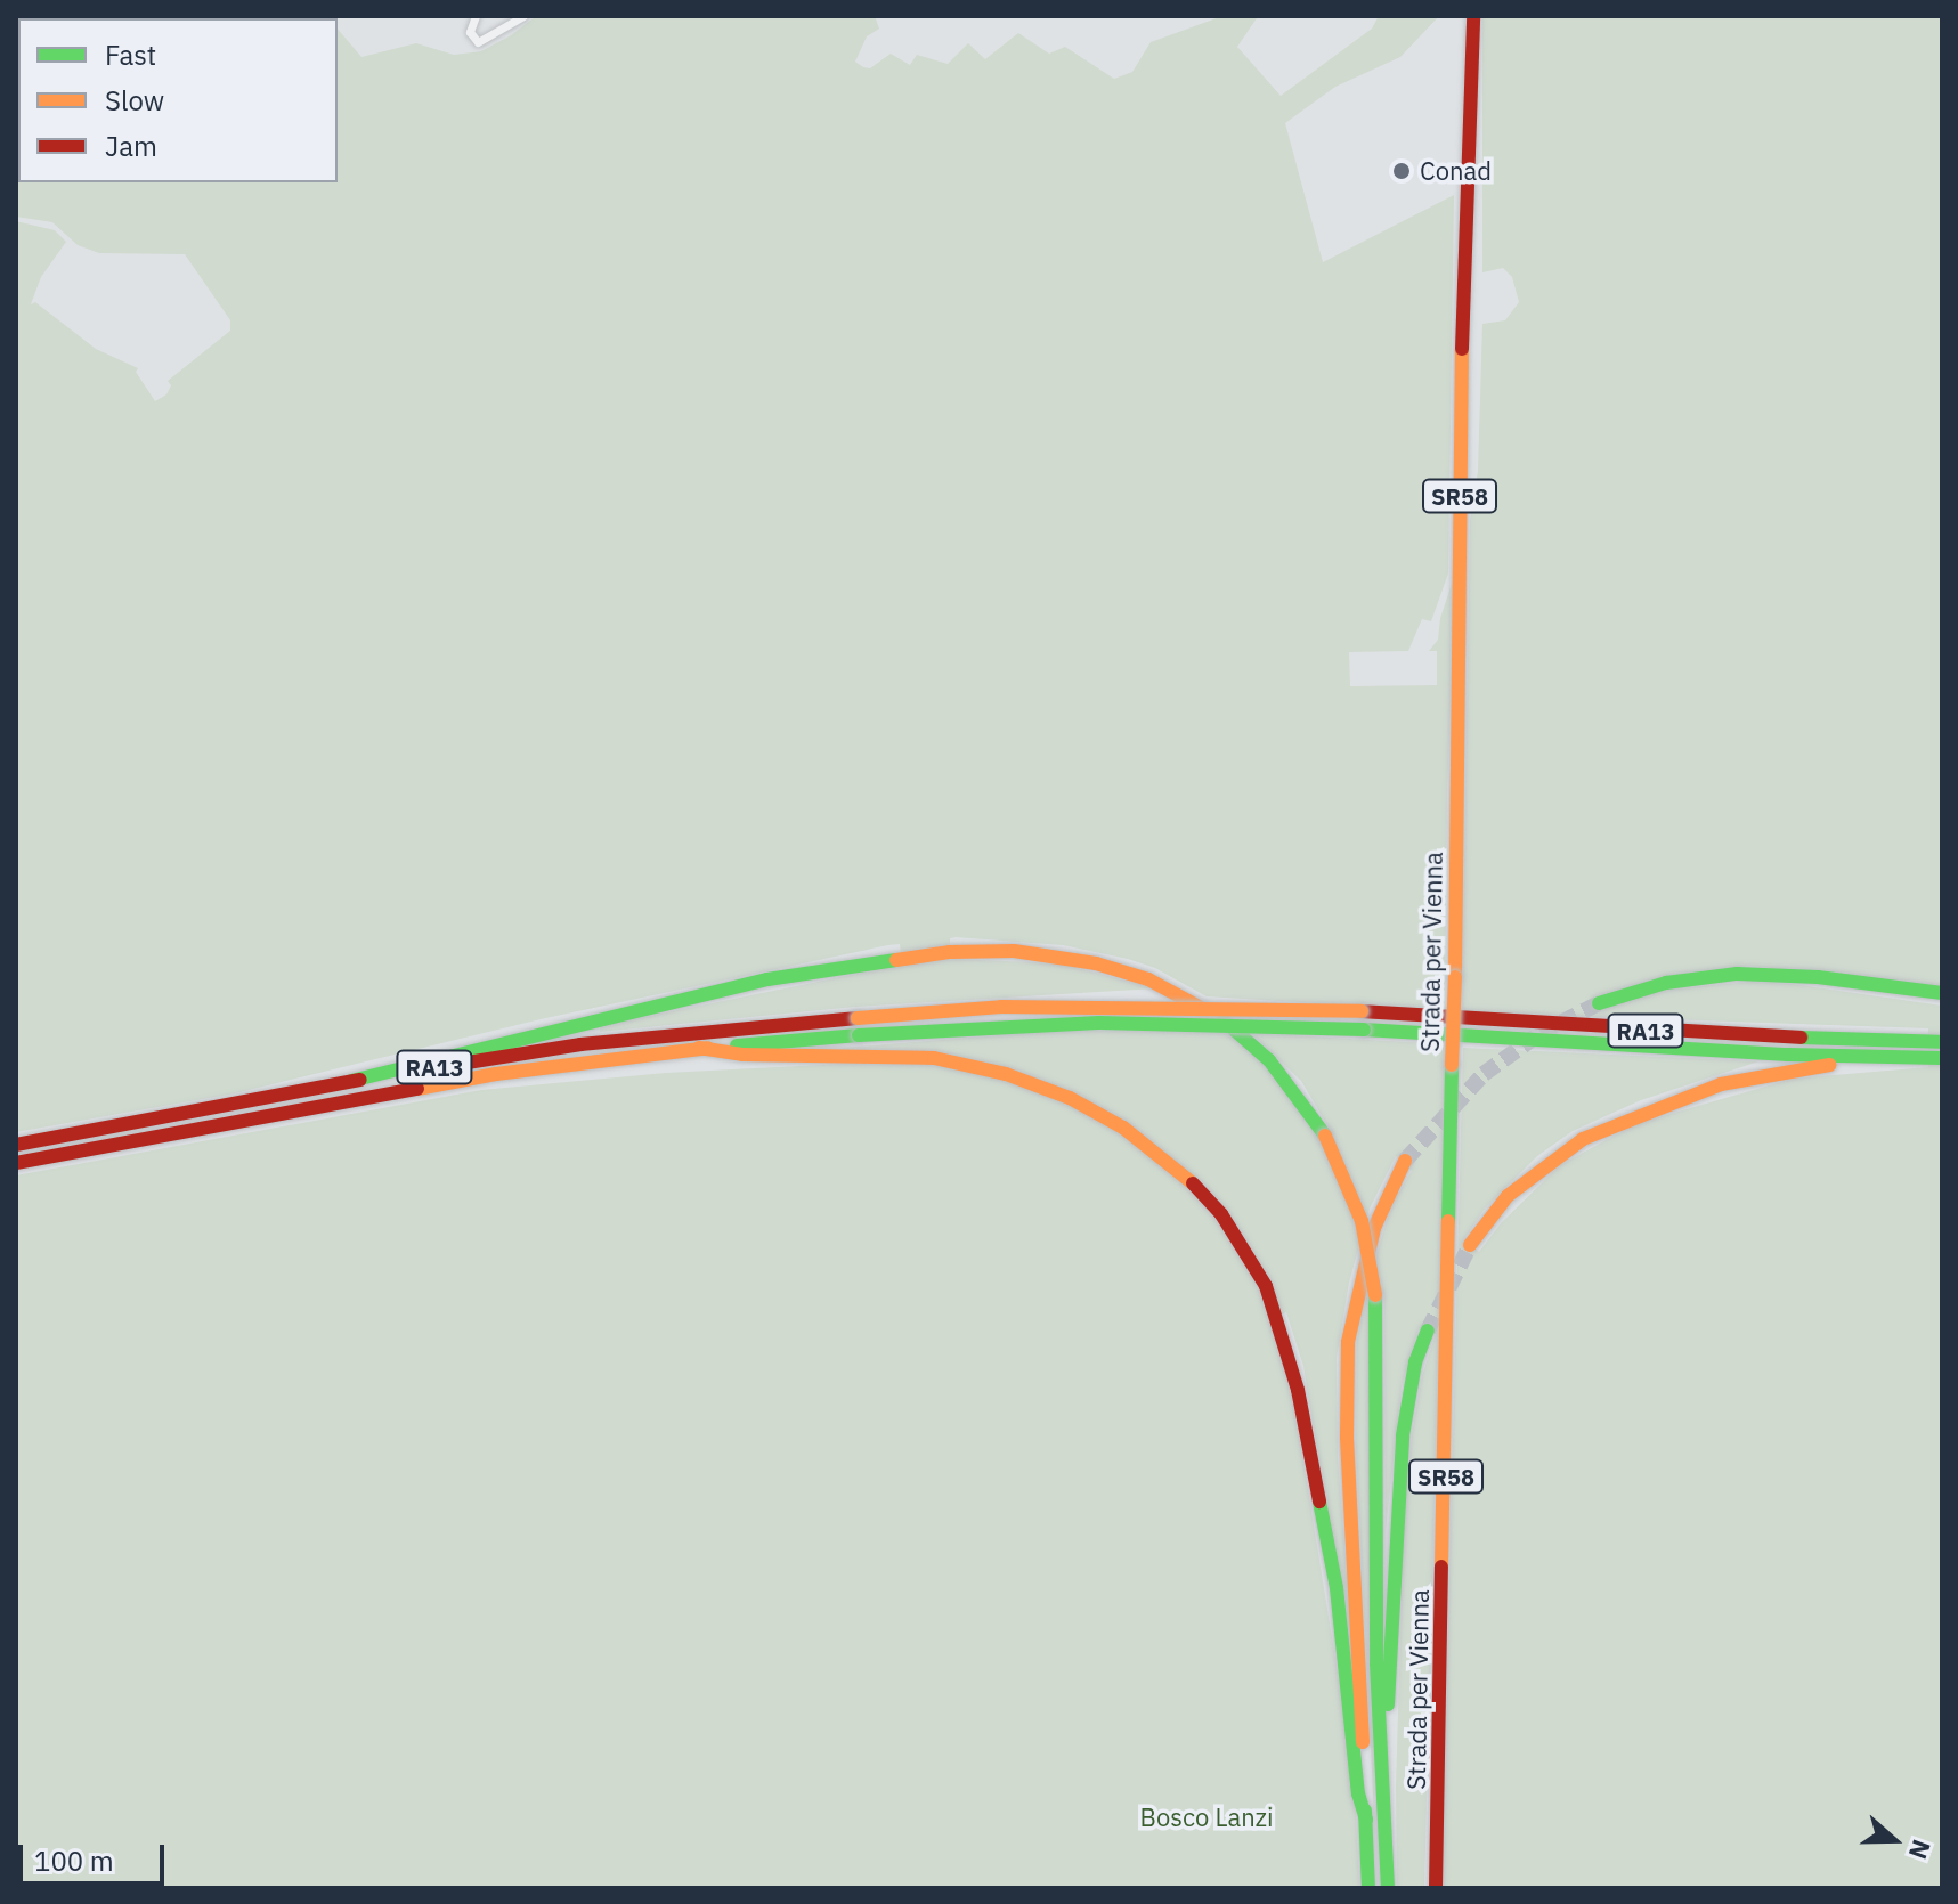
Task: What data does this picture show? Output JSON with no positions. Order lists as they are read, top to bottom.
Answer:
{
  "streets": {
    "main road": ["SR58", "Strada per Vienna", "RA13"]
  },
  "parks": ["Bosco Lanzi"],
  "places": ["Conad"],
  "legend": ["Fast", "Slow", "Jam"],
  "scale_bar": "100 m",
  "north": "right"
}
